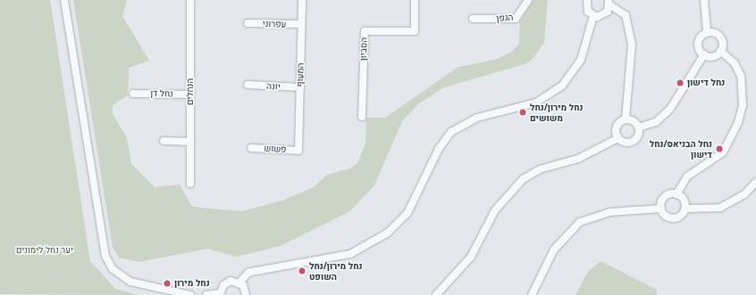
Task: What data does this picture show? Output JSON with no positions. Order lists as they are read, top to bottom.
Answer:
{
  "streets": {
    "street": [
      "הגפן",
      "עפרוני",
      "הסביון",
      "המעוף",
      "יונה",
      "הנחלים",
      "נחל דן",
      "פשוש"
    ]
  },
  "crossings": [
    ["עפרוני", "המעוף"],
    ["המעוף", "יונה"],
    ["המעוף", "פשוש"],
    ["הנחלים", "נחל דן"]
  ],
  "parks": ["יער נחל לימונים"],
  "places": [
    "נחל דישון",
    "נחל מירון/נחל משושים",
    "נחל הבניאס/נחל דישון",
    "נחל מירון/נחל השופט",
    "נחל מירון"
  ]
}
